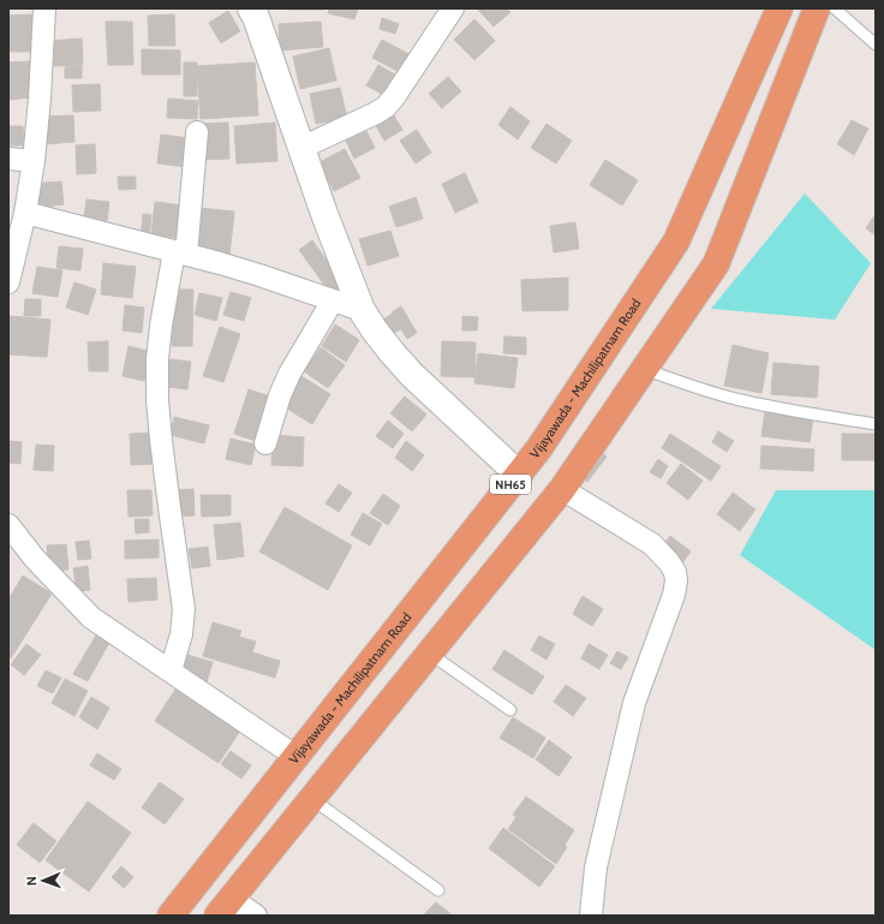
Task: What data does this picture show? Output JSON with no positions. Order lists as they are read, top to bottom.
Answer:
{
  "streets": {
    "highway": ["Vijayawada - Machilipatnam Road", "NH65"]
  },
  "north": "left"
}
